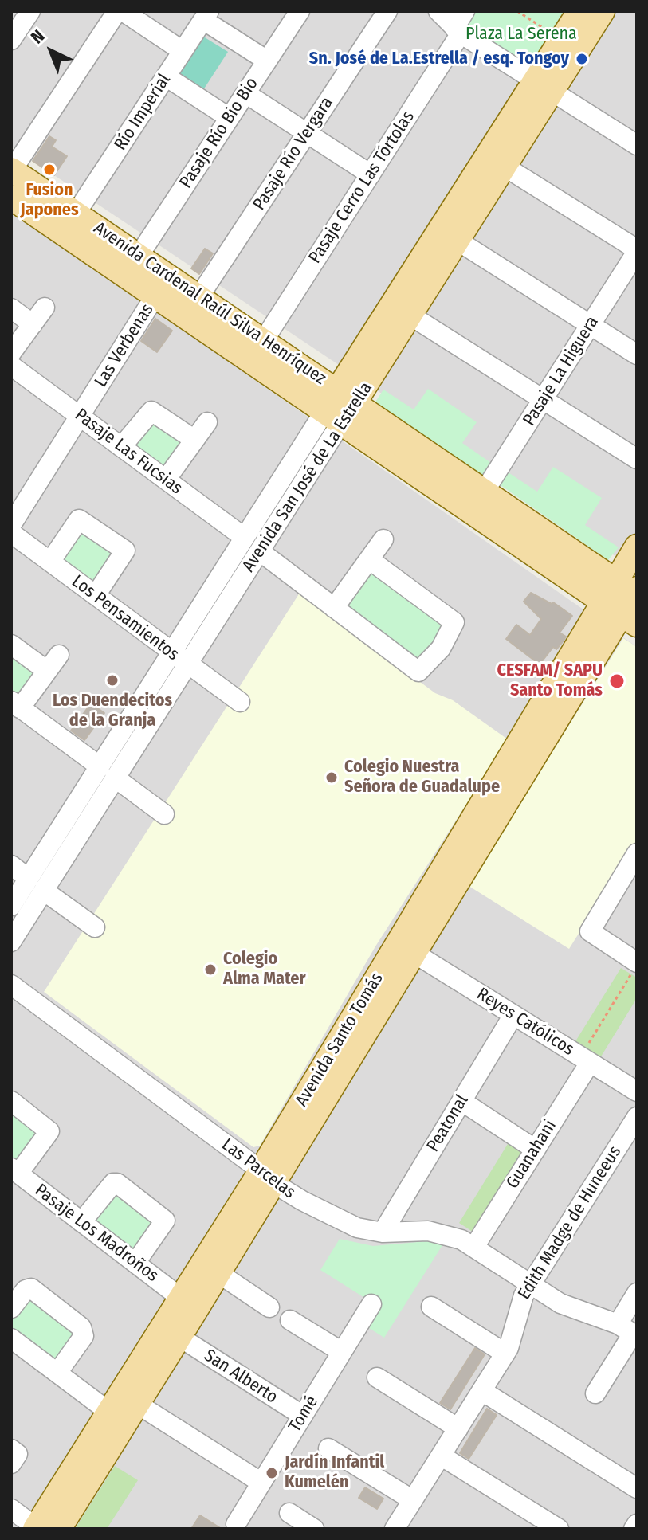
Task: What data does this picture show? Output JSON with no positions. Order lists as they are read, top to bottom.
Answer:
{
  "streets": {
    "main road": ["Avenida Cardenal Raúl Silva Henríquez", "Avenida San José de La Estrella", "Avenida Santo Tomás"],
    "street": [
      "Río Imperial",
      "Pasaje Río Bio Bio",
      "Pasaje Río Vergara",
      "Pasaje Cerro Las Tórtolas",
      "Las Verbenas",
      "Pasaje La Higuera",
      "Pasaje Las Fucsias",
      "Los Pensamientos",
      "Reyes Católicos",
      "Peatonal",
      "Guanahani",
      "Las Parcelas",
      "Edith Madge de Huneeus",
      "Pasaje Los Madroños",
      "San Alberto",
      "Tomé"
    ]
  },
  "crossings": [
    ["Río Imperial", "Avenida Cardenal Raúl Silva Henríquez"],
    ["Pasaje Río Bio Bio", "Avenida Cardenal Raúl Silva Henríquez"],
    ["Pasaje Río Vergara", "Avenida Cardenal Raúl Silva Henríquez"],
    ["Pasaje Cerro Las Tórtolas", "Avenida Cardenal Raúl Silva Henríquez"],
    ["Avenida Cardenal Raúl Silva Henríquez", "Las Verbenas"],
    ["Avenida Cardenal Raúl Silva Henríquez", "Pasaje La Higuera"],
    ["Avenida Cardenal Raúl Silva Henríquez", "Avenida San José de La Estrella"],
    ["Avenida Cardenal Raúl Silva Henríquez", "Avenida Santo Tomás"],
    ["Las Verbenas", "Pasaje Las Fucsias"],
    ["Pasaje Las Fucsias", "Avenida San José de La Estrella"],
    ["Avenida San José de La Estrella", "Los Pensamientos"],
    ["Reyes Católicos", "Avenida Santo Tomás"],
    ["Reyes Católicos", "Peatonal"],
    ["Reyes Católicos", "Guanahani"],
    ["Avenida Santo Tomás", "Las Parcelas"],
    ["Avenida Santo Tomás", "Pasaje Los Madroños"],
    ["Avenida Santo Tomás", "San Alberto"],
    ["Peatonal", "Las Parcelas"],
    ["Guanahani", "Las Parcelas"],
    ["Las Parcelas", "Edith Madge de Huneeus"],
    ["San Alberto", "Tomé"]
  ],
  "parks": ["Plaza La Serena"],
  "places": [
    "Sn. José de La.Estrella / esq. Tongoy",
    "Fusion Japones",
    "Los Duendecitos de la Granja",
    "CESFAM/ SAPU Santo Tomás",
    "Colegio Nuestra Señora de Guadalupe",
    "Colegio Alma Mater",
    "Jardín Infantil Kumelén"
  ],
  "north": "top left"
}
